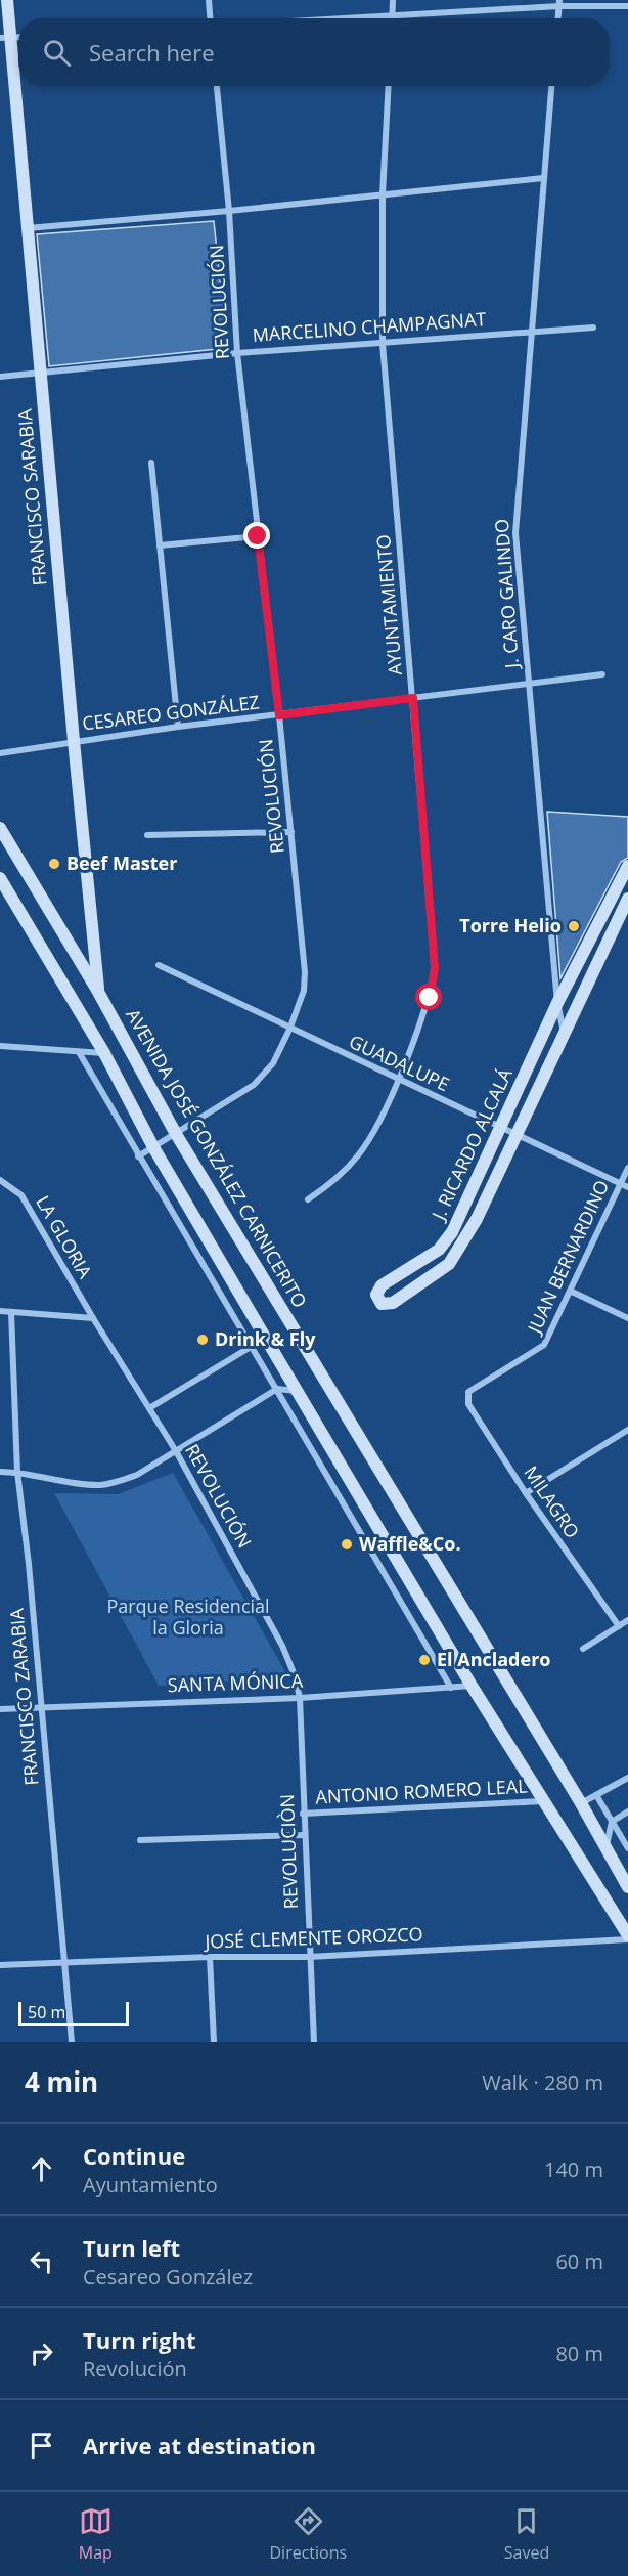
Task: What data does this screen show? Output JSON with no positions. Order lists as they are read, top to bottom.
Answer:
{
  "streets": {
    "street": [
      "REVOLUCIÓN",
      "MARCELINO CHAMPAGNAT",
      "FRANCISCO SARABIA",
      "J. CARO GALINDO",
      "AYUNTAMIENTO",
      "CESAREO GONZÁLEZ",
      "GUADALUPE",
      "J. RICARDO ALCALÁ",
      "AVENIDA JOSÉ GONZÁLEZ CARNICERITO",
      "LA GLORIA",
      "JUAN BERNARDINO",
      "MILAGRO",
      "SANTA MÓNICA",
      "FRANCISCO ZARABIA",
      "ANTONIO ROMERO LEAL",
      "REVOLUCIÒN",
      "JOSÉ CLEMENTE OROZCO"
    ]
  },
  "crossings": [
    ["REVOLUCIÓN", "MARCELINO CHAMPAGNAT"],
    ["REVOLUCIÓN", "CESAREO GONZÁLEZ"],
    ["REVOLUCIÓN", "GUADALUPE"],
    ["REVOLUCIÓN", "AVENIDA JOSÉ GONZÁLEZ CARNICERITO"],
    ["REVOLUCIÓN", "LA GLORIA"],
    ["REVOLUCIÓN", "SANTA MÓNICA"],
    ["REVOLUCIÓN", "REVOLUCIÒN"],
    ["MARCELINO CHAMPAGNAT", "FRANCISCO SARABIA"],
    ["MARCELINO CHAMPAGNAT", "J. CARO GALINDO"],
    ["MARCELINO CHAMPAGNAT", "AYUNTAMIENTO"],
    ["FRANCISCO SARABIA", "CESAREO GONZÁLEZ"],
    ["FRANCISCO SARABIA", "AVENIDA JOSÉ GONZÁLEZ CARNICERITO"],
    ["J. CARO GALINDO", "CESAREO GONZÁLEZ"],
    ["J. CARO GALINDO", "J. RICARDO ALCALÁ"],
    ["AYUNTAMIENTO", "CESAREO GONZÁLEZ"],
    ["AYUNTAMIENTO", "GUADALUPE"],
    ["GUADALUPE", "J. RICARDO ALCALÁ"],
    ["GUADALUPE", "JUAN BERNARDINO"],
    ["JUAN BERNARDINO", "MILAGRO"],
    ["SANTA MÓNICA", "FRANCISCO ZARABIA"],
    ["SANTA MÓNICA", "REVOLUCIÒN"],
    ["FRANCISCO ZARABIA", "JOSÉ CLEMENTE OROZCO"],
    ["ANTONIO ROMERO LEAL", "REVOLUCIÒN"],
    ["REVOLUCIÒN", "JOSÉ CLEMENTE OROZCO"]
  ],
  "parks": ["Parque Residencial la Gloria"],
  "places": [
    "Beef Master",
    "Torre Helio",
    "Drink & Fly",
    "Waffle&Co.",
    "El Ancladero"
  ],
  "scale_bar": "50 m",
  "page": {
    "search": "Search here",
    "scale": "50 m",
    "heading": ["4 min", "Walk · 280 m"],
    "list": [
      ["Continue", "Ayuntamiento", "140 m"],
      ["Turn left", "Cesareo González", "60 m"],
      ["Turn right", "Revolución", "80 m"],
      "Arrive at destination"
    ],
    "nav": ["Map", "Directions", "Saved"]
  }
}
